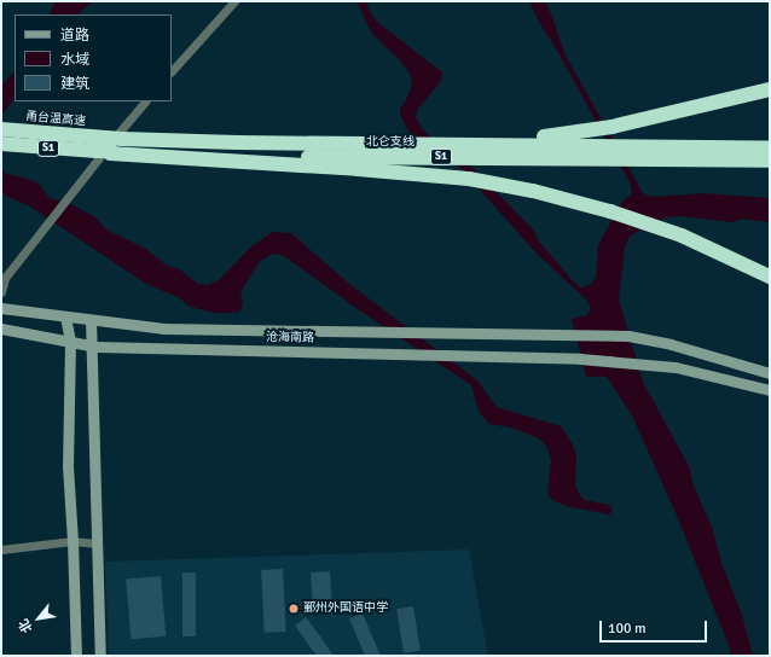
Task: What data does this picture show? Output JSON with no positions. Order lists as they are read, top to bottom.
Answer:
{
  "streets": {
    "highway": ["甬台温高速", "北仑支线", "S1"],
    "main road": ["沧海南路"]
  },
  "crossings": [
    ["甬台温高速", "北仑支线"]
  ],
  "places": ["鄞州外国语中学"],
  "legend": ["道路", "水域", "建筑"],
  "scale_bar": "100 m",
  "north": "bottom left"
}
